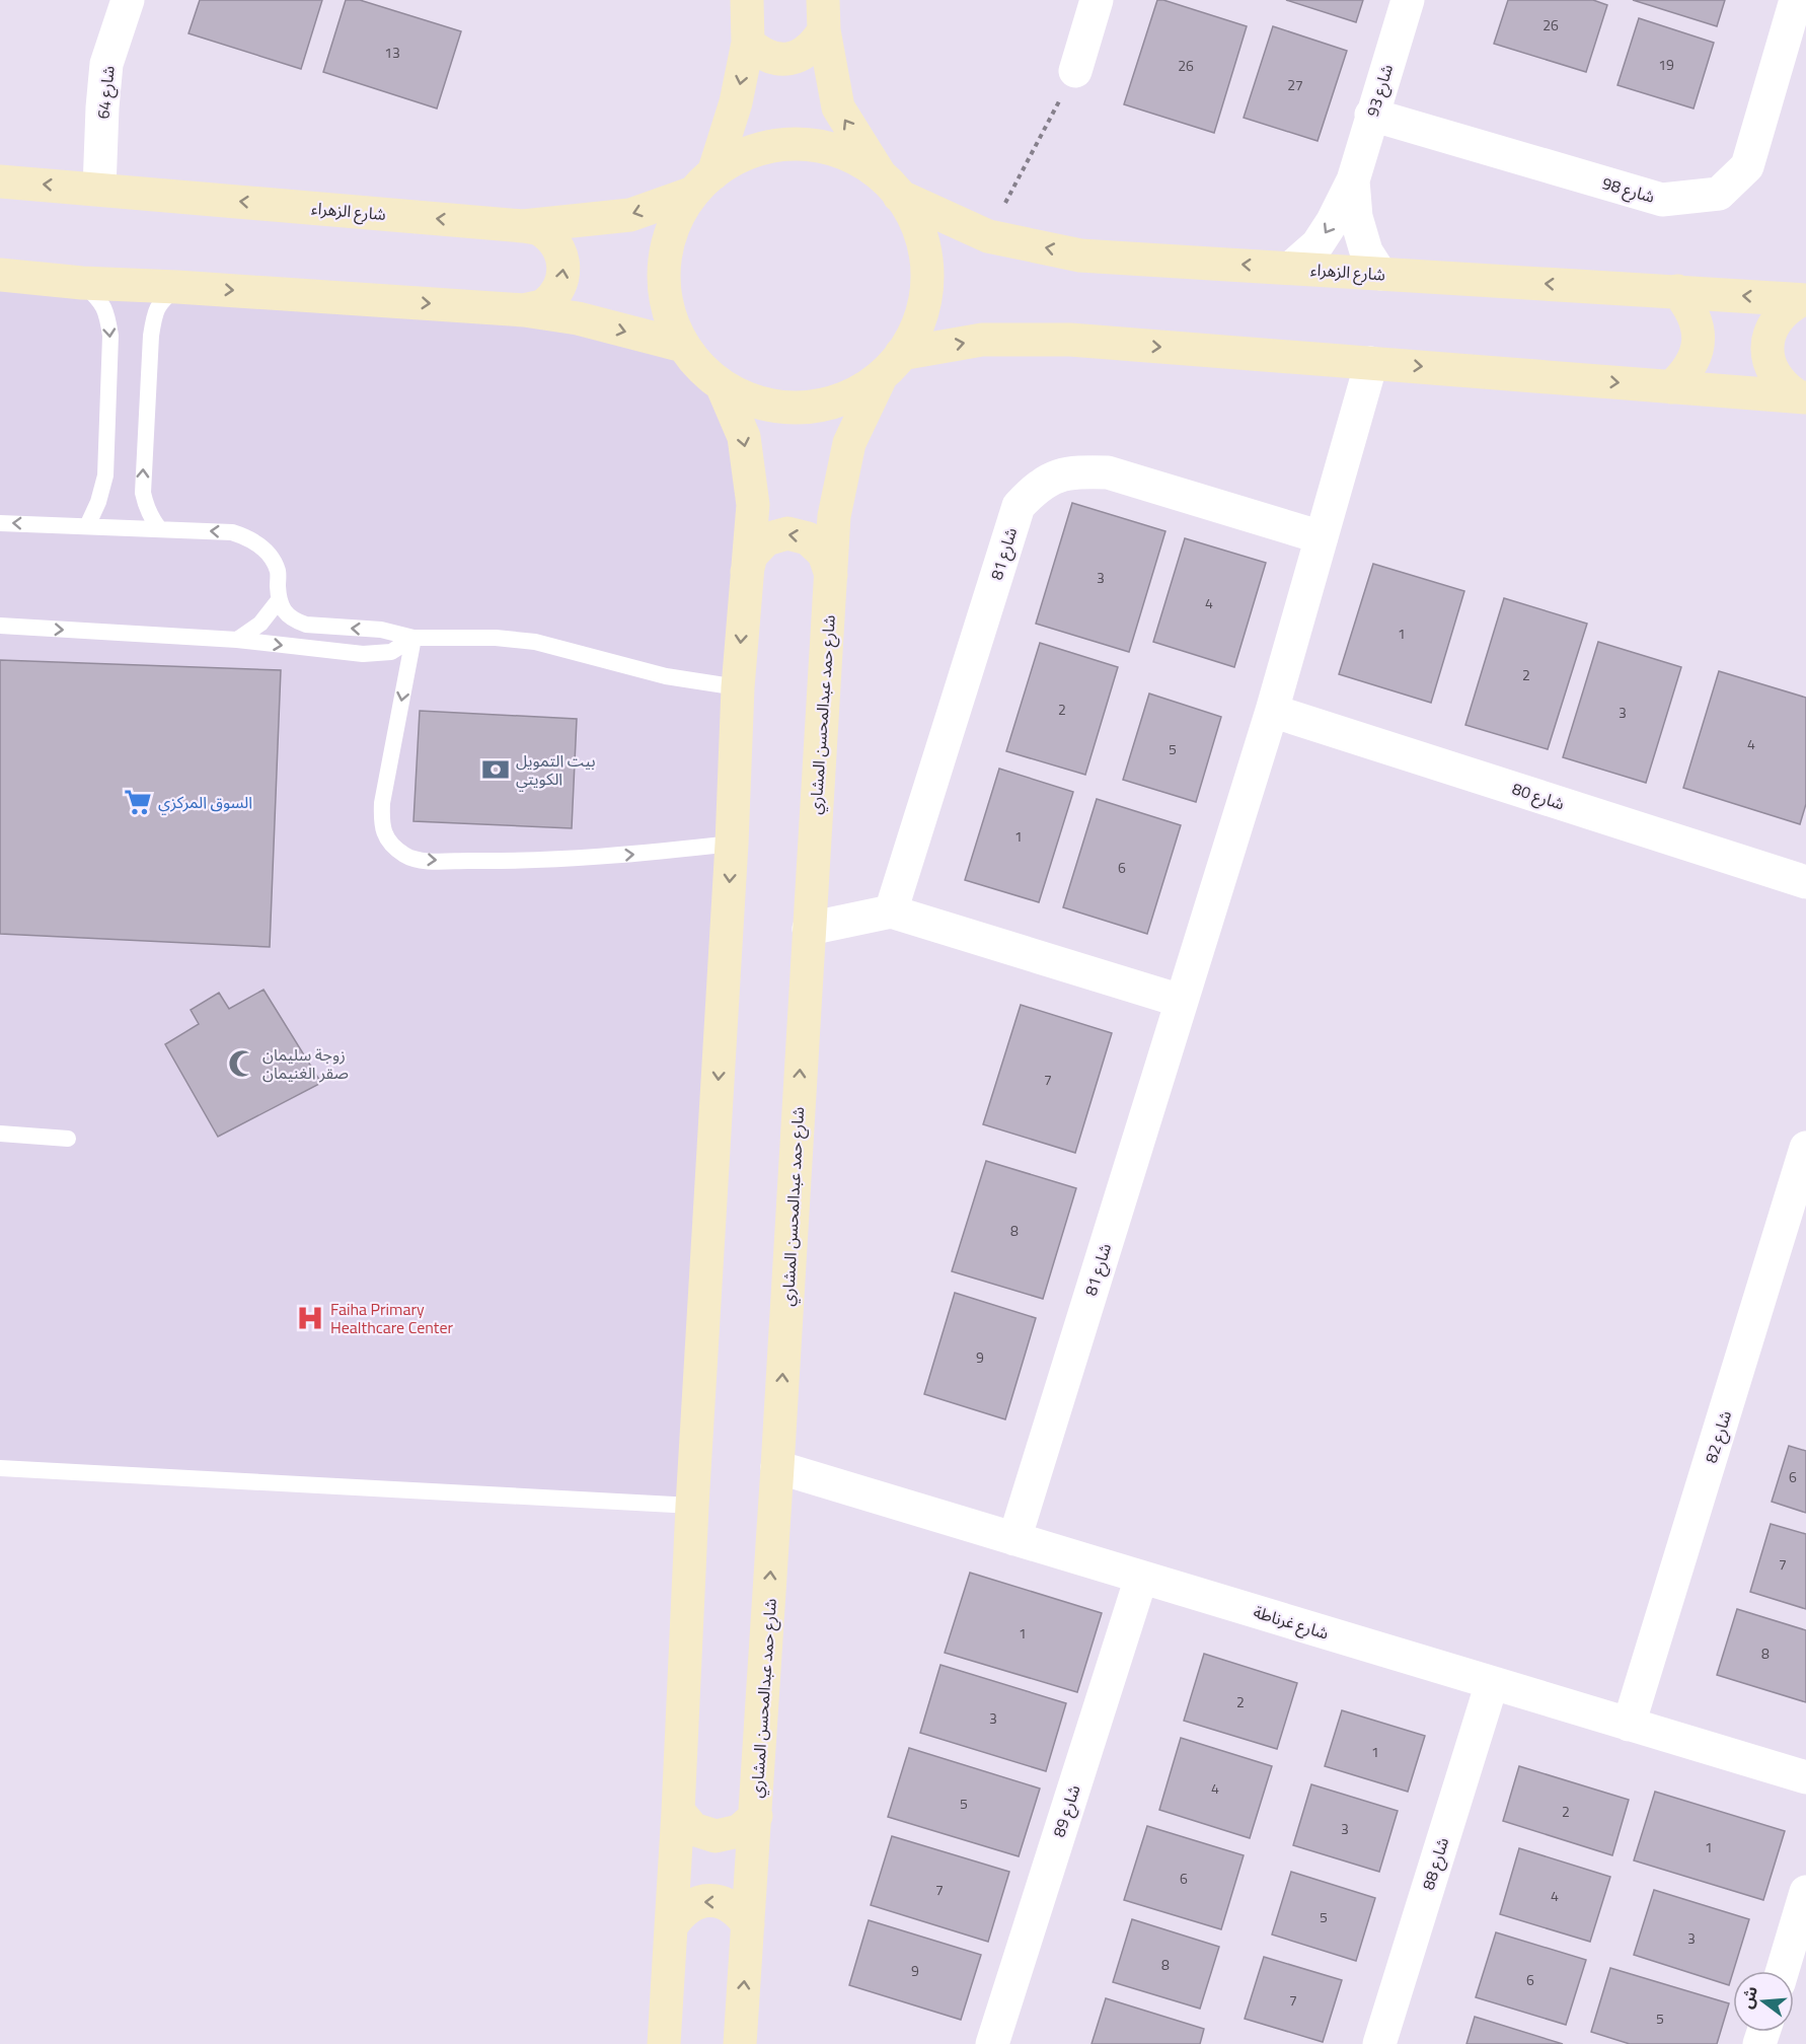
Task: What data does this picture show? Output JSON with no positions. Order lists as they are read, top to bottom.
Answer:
{
  "streets": {
    "street": [
      "شارع 93",
      "شارع 64",
      "شارع 98",
      "شارع الزهراء",
      "شارع 81",
      "شارع حمد عبدالمحسن المشاري",
      "شارع 80",
      "شارع 82",
      "شارع غرناطة",
      "شارع 89",
      "شارع 88"
    ]
  },
  "crossings": [
    ["شارع 93", "شارع 98"],
    ["شارع 93", "شارع الزهراء"],
    ["شارع 64", "شارع الزهراء"],
    ["شارع الزهراء", "شارع حمد عبدالمحسن المشاري"],
    ["شارع 81", "شارع 80"],
    ["شارع 81", "شارع غرناطة"],
    ["شارع حمد عبدالمحسن المشاري", "شارع غرناطة"],
    ["شارع 82", "شارع غرناطة"],
    ["شارع غرناطة", "شارع 89"],
    ["شارع غرناطة", "شارع 88"]
  ],
  "places": {
    "bank": ["بيت التمويل الكويتي"],
    "supermarket": ["السوق المركزي"],
    "mosque": ["زوجة سليمان صقر الغنيمان"],
    "hospital": ["Faiha Primary Healthcare Center"]
  },
  "house_numbers": [
    "26",
    "13",
    "19",
    "26",
    "27",
    "3",
    "4",
    "1",
    "2",
    "2",
    "3",
    "4",
    "5",
    "1",
    "6",
    "7",
    "8",
    "9",
    "6",
    "7",
    "1",
    "8",
    "2",
    "3",
    "1",
    "4",
    "5",
    "2",
    "3",
    "1",
    "6",
    "7",
    "4",
    "5",
    "3",
    "8",
    "9",
    "6",
    "7",
    "5"
  ],
  "north": "left"
}
